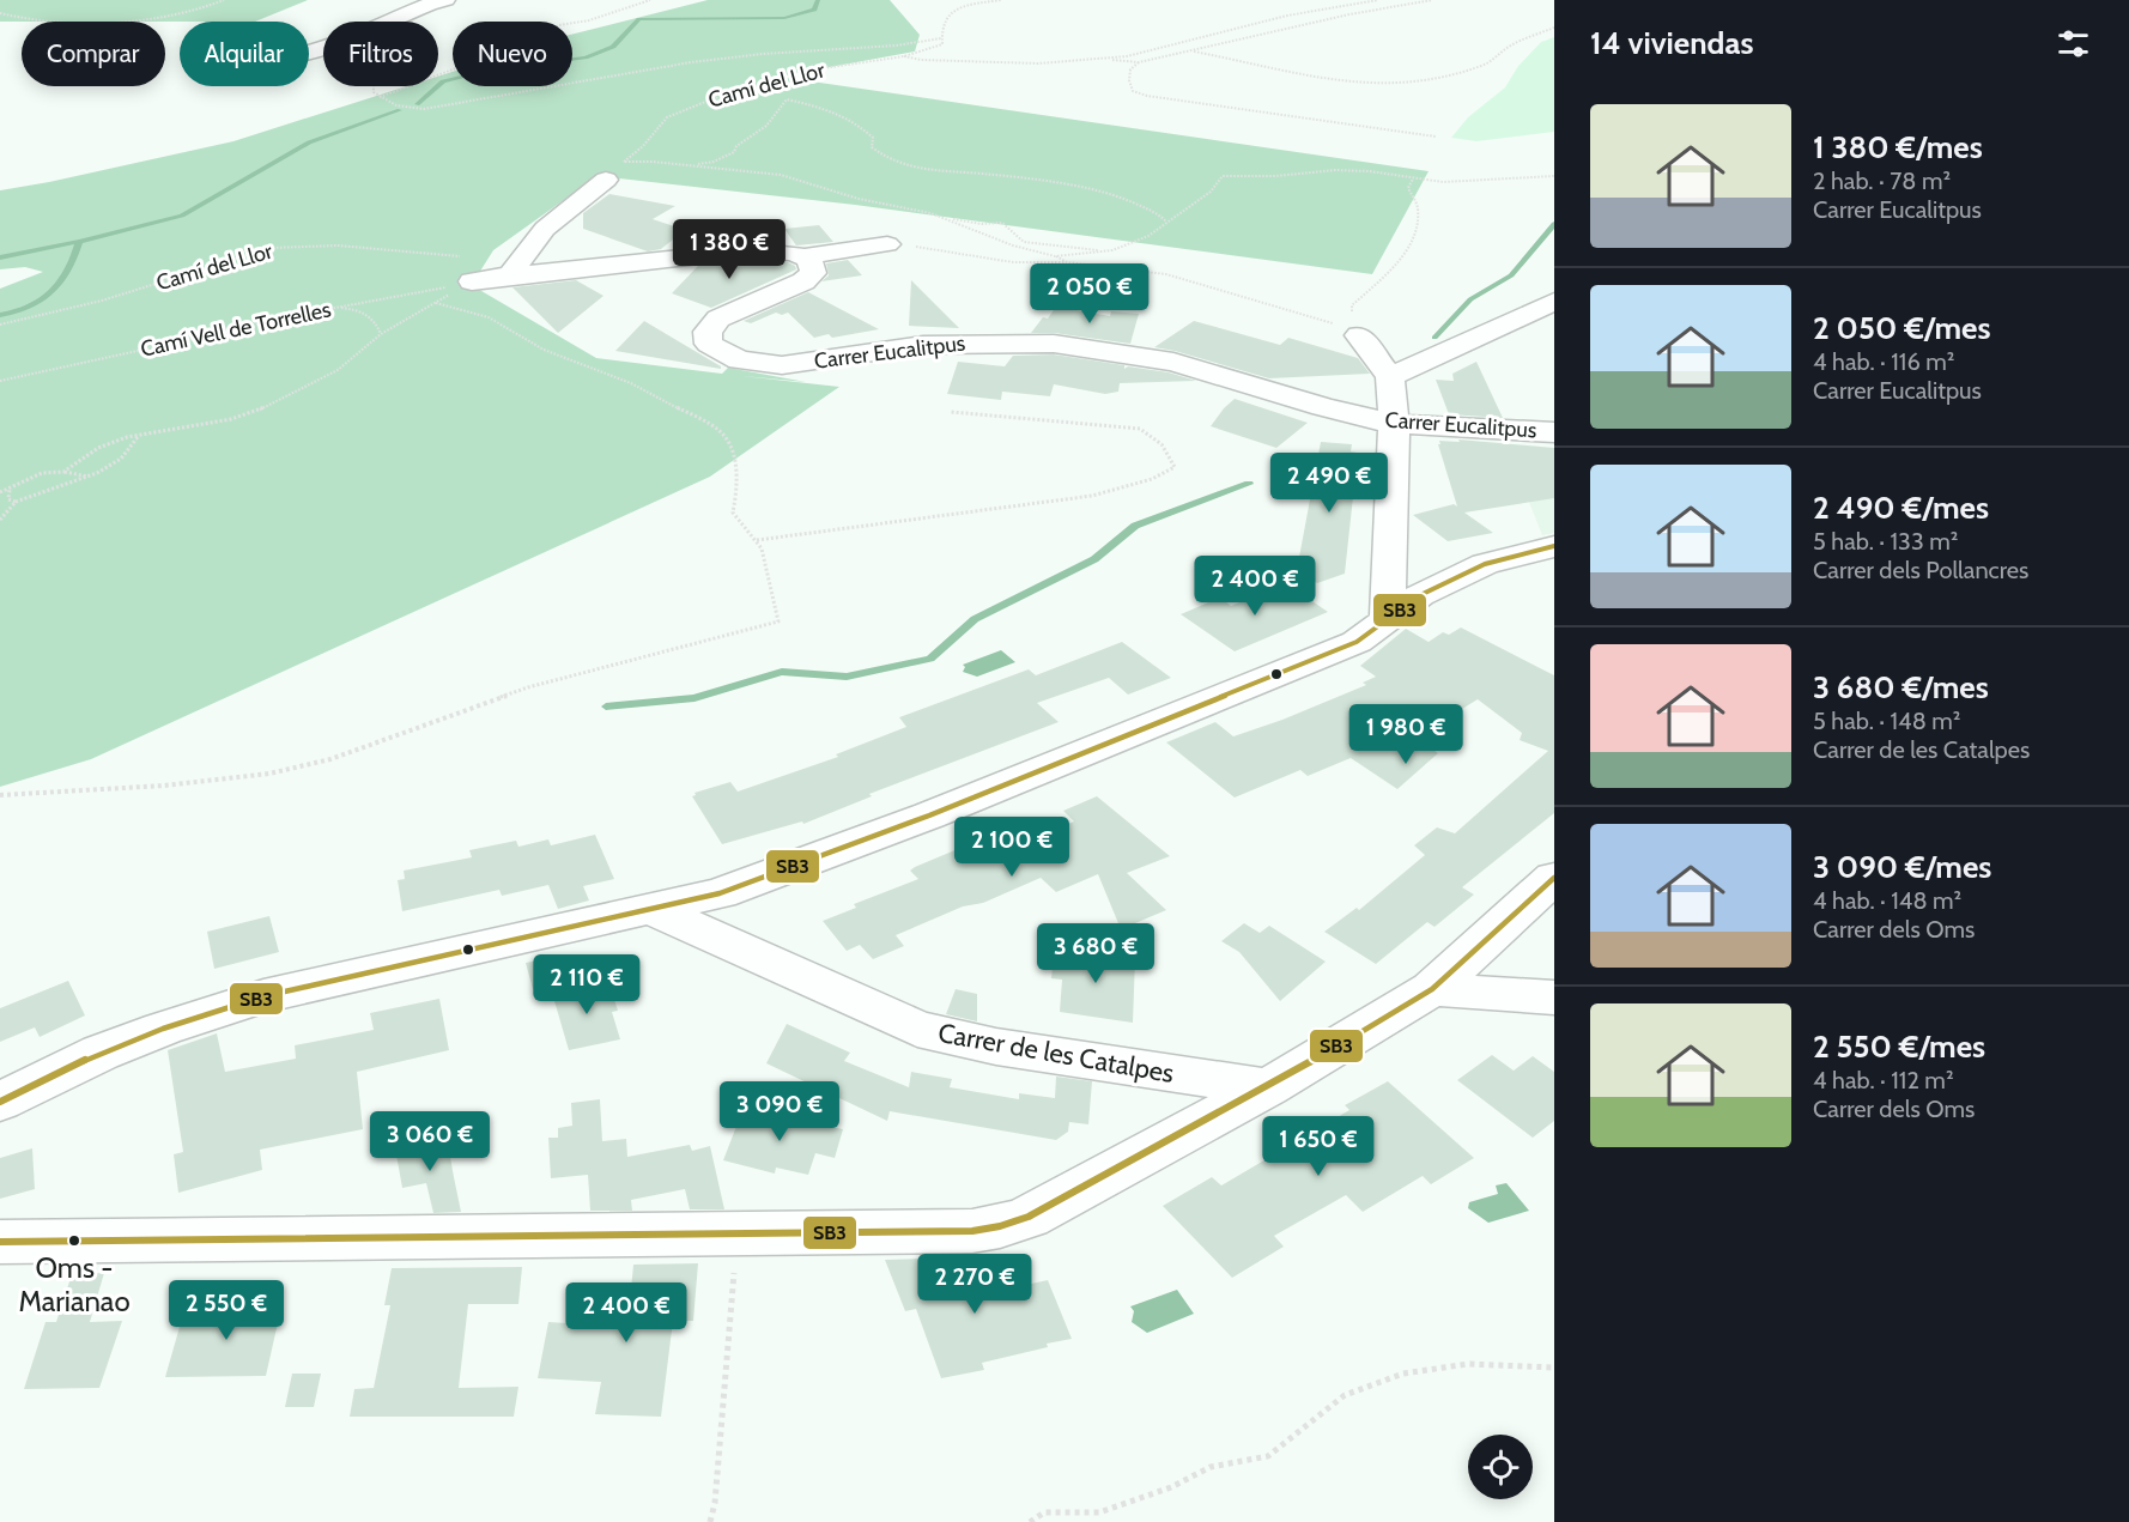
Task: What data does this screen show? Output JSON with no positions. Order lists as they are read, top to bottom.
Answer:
{
  "streets": {
    "street": ["Carrer Eucalitpus", "Carrer de les Catalpes"],
    "path": ["Camí del Llor", "Camí Vell de Torrelles"]
  },
  "places": ["Oms - Marianao"],
  "lines": ["transit line SB3"],
  "page": {
    "heading": "14 viviendas",
    "chip": [
      "Comprar",
      "Alquilar",
      "Filtros",
      "Nuevo"
    ],
    "list": [
      {
        "name": "1 380 €/mes",
        "note": "2 hab. · 78 m² · Carrer Eucalitpus"
      },
      {
        "name": "2 050 €/mes",
        "note": "4 hab. · 116 m² · Carrer Eucalitpus"
      },
      {
        "name": "2 490 €/mes",
        "note": "5 hab. · 133 m² · Carrer dels Pollancres"
      },
      {
        "name": "3 680 €/mes",
        "note": "5 hab. · 148 m² · Carrer de les Catalpes"
      },
      {
        "name": "3 090 €/mes",
        "note": "4 hab. · 148 m² · Carrer dels Oms"
      },
      {
        "name": "2 550 €/mes",
        "note": "4 hab. · 112 m² · Carrer dels Oms"
      }
    ],
    "price": [
      "1 380 €",
      "2 050 €",
      "2 490 €",
      "2 400 €",
      "1 980 €",
      "2 100 €",
      "3 680 €",
      "2 110 €",
      "3 090 €",
      "3 060 €",
      "1 650 €",
      "2 270 €",
      "2 550 €",
      "2 400 €"
    ]
  }
}
